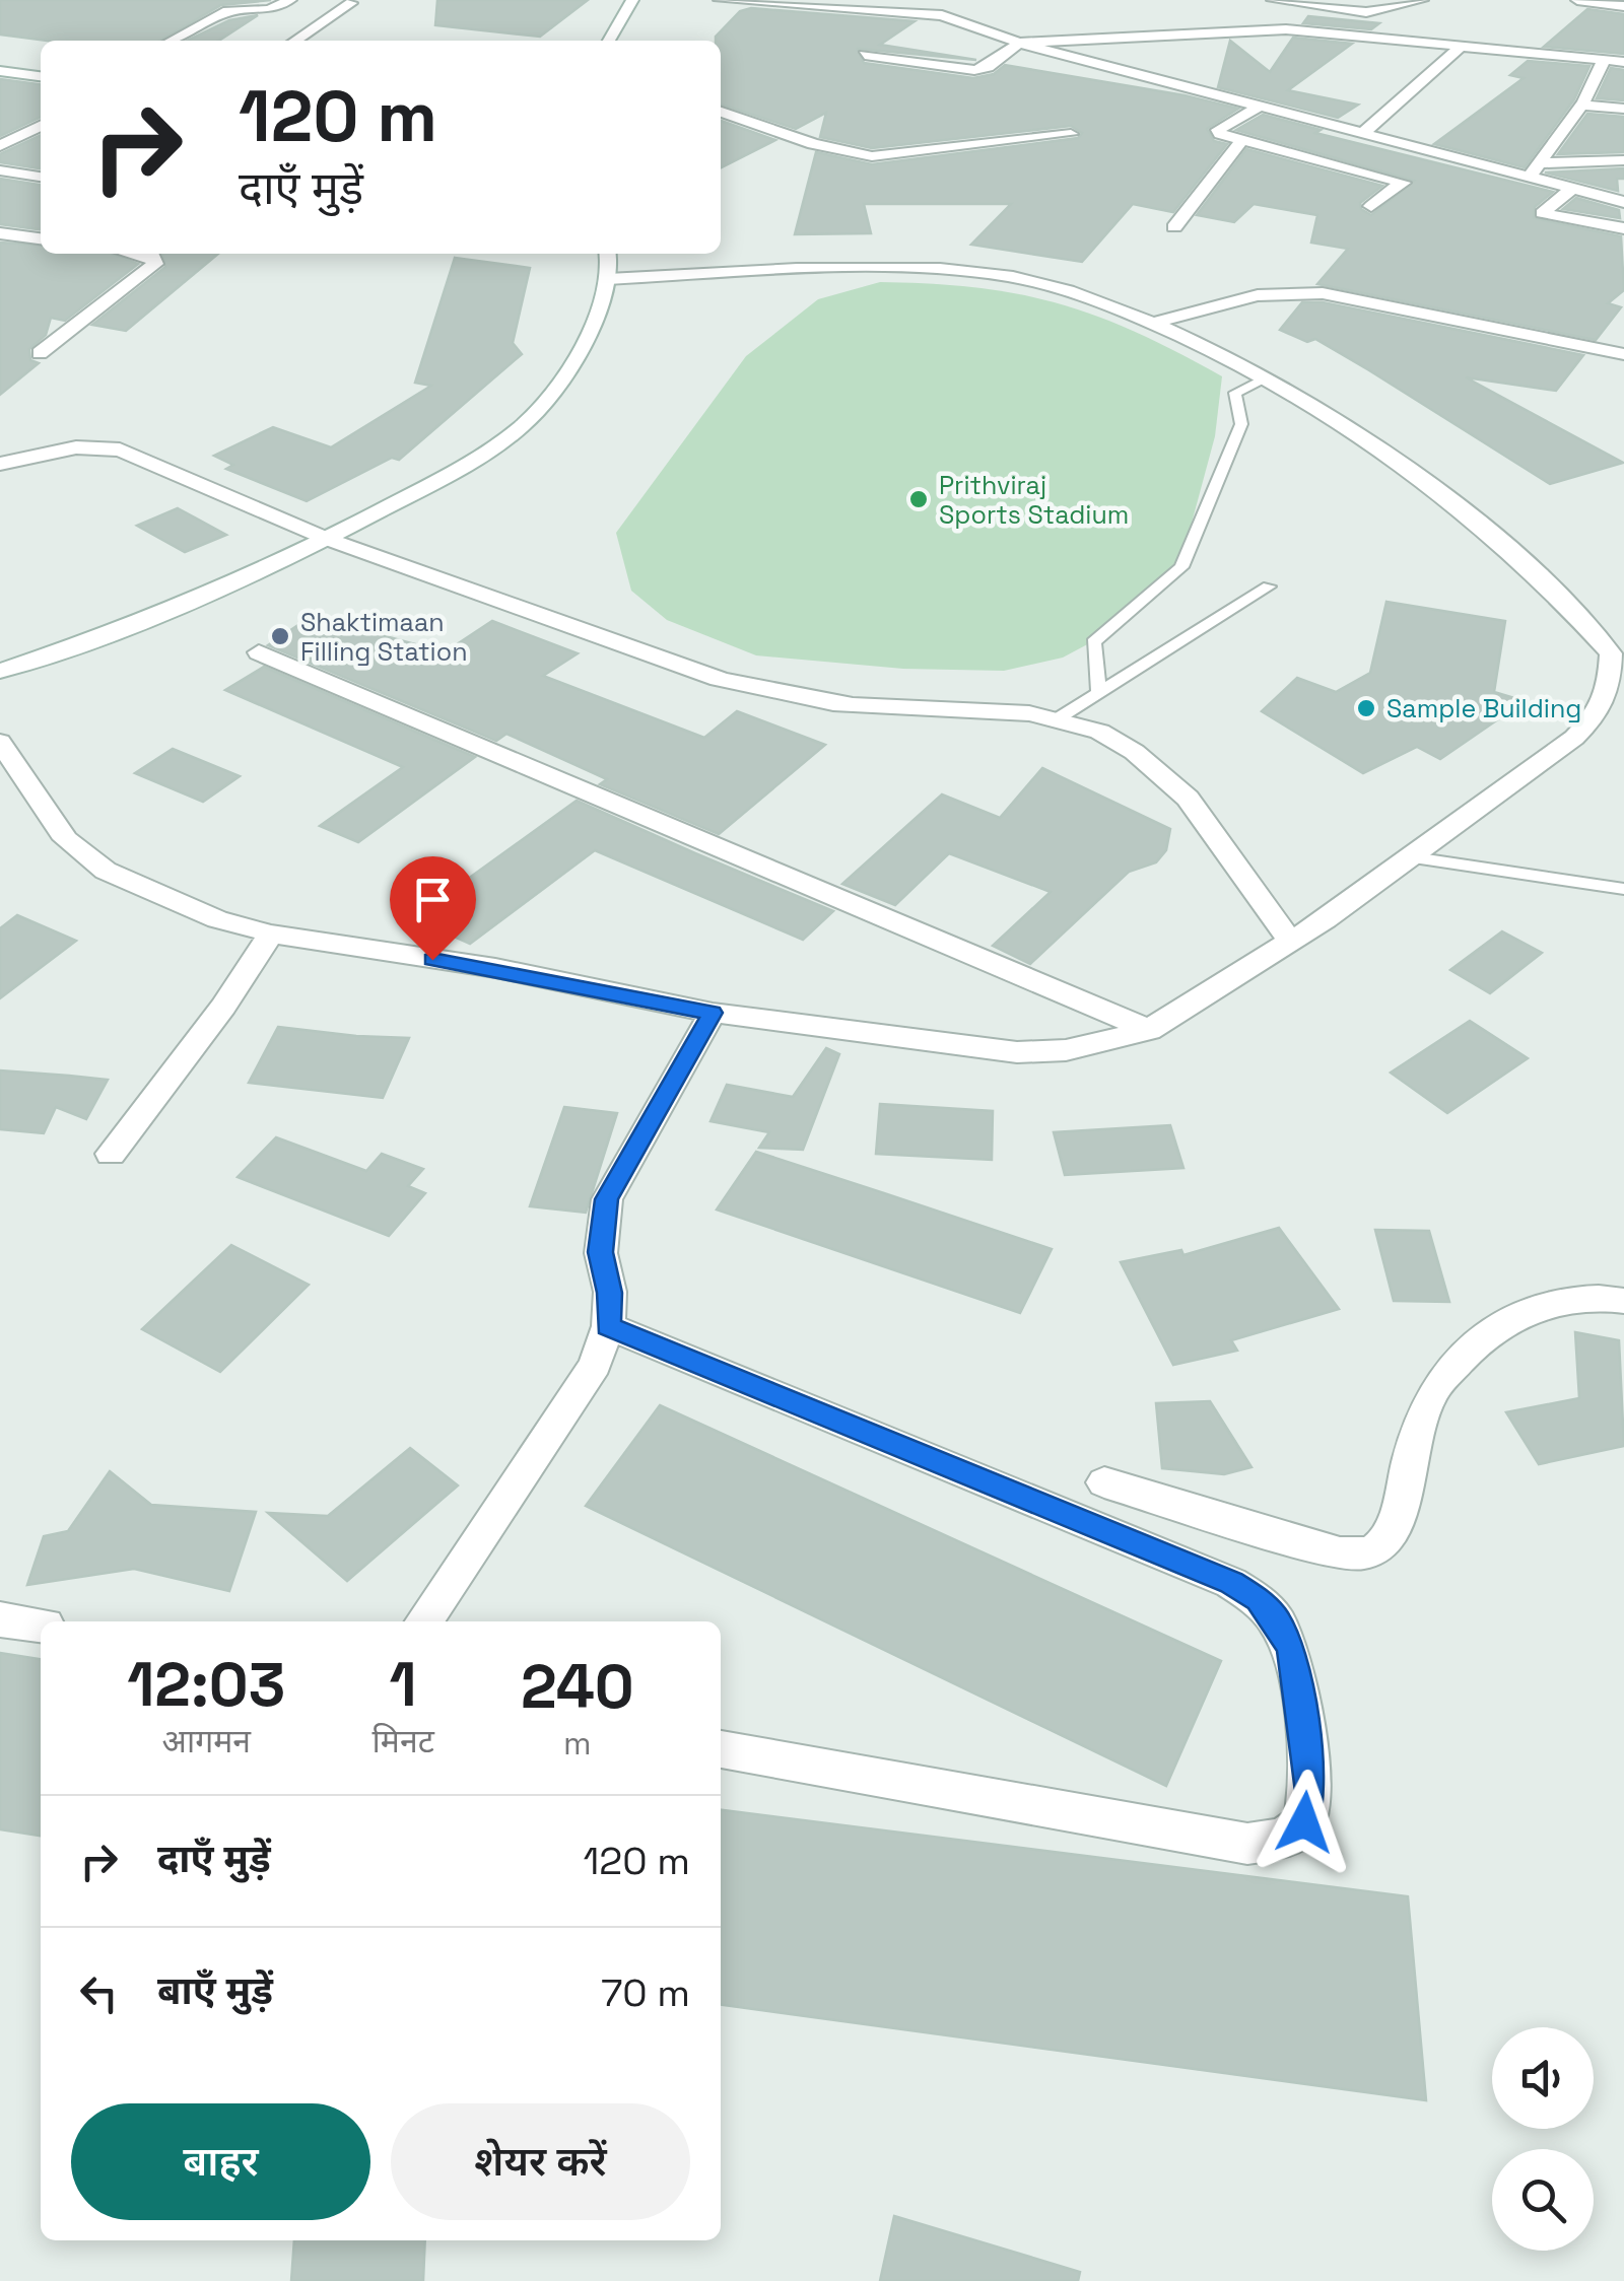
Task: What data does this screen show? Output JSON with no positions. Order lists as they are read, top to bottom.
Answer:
{
  "places": ["Prithviraj Sports Stadium", "Shaktimaan Filling Station", "Sample Building"],
  "page": {
    "turn": ["120 m", "दाएँ मुड़ें"],
    "eta": [
      "12:03",
      "आगमन",
      "1",
      "मिनट",
      "240",
      "m"
    ],
    "list": [
      {
        "name": "दाएँ मुड़ें",
        "value": "120 m"
      },
      {
        "name": "बाएँ मुड़ें",
        "value": "70 m"
      }
    ],
    "buttons": ["बाहर", "शेयर करें"]
  }
}
